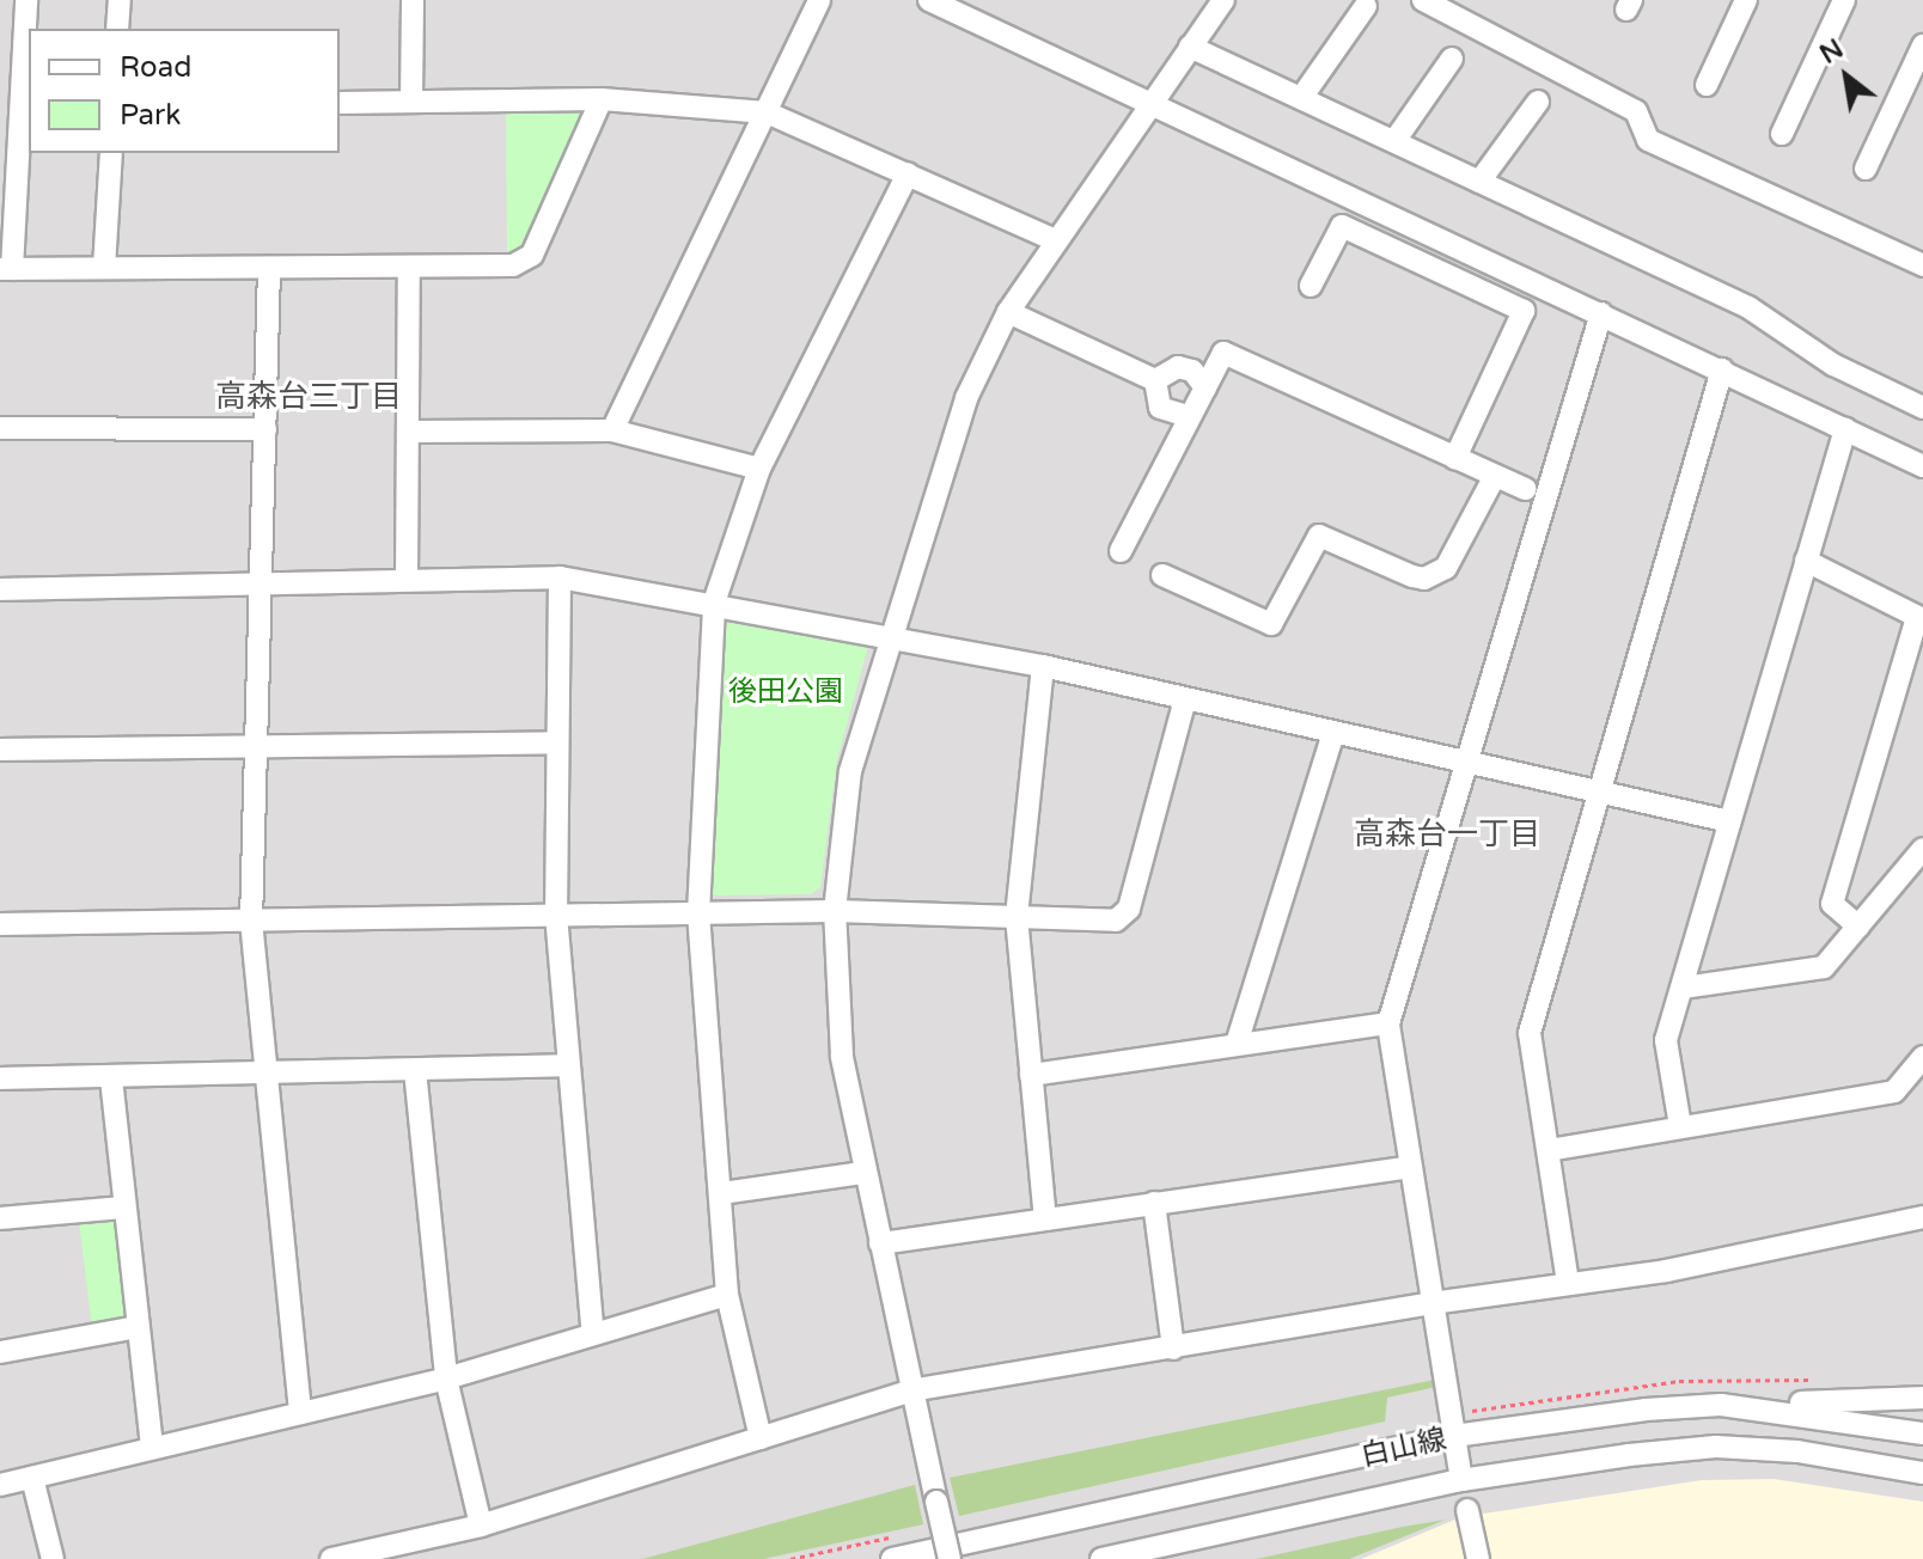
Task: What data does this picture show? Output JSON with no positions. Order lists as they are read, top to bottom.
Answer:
{
  "streets": {
    "street": ["白山線"]
  },
  "districts": ["高森台三丁目", "高森台一丁目"],
  "parks": ["後田公園"],
  "legend": ["Road", "Park"],
  "north": "top left"
}
